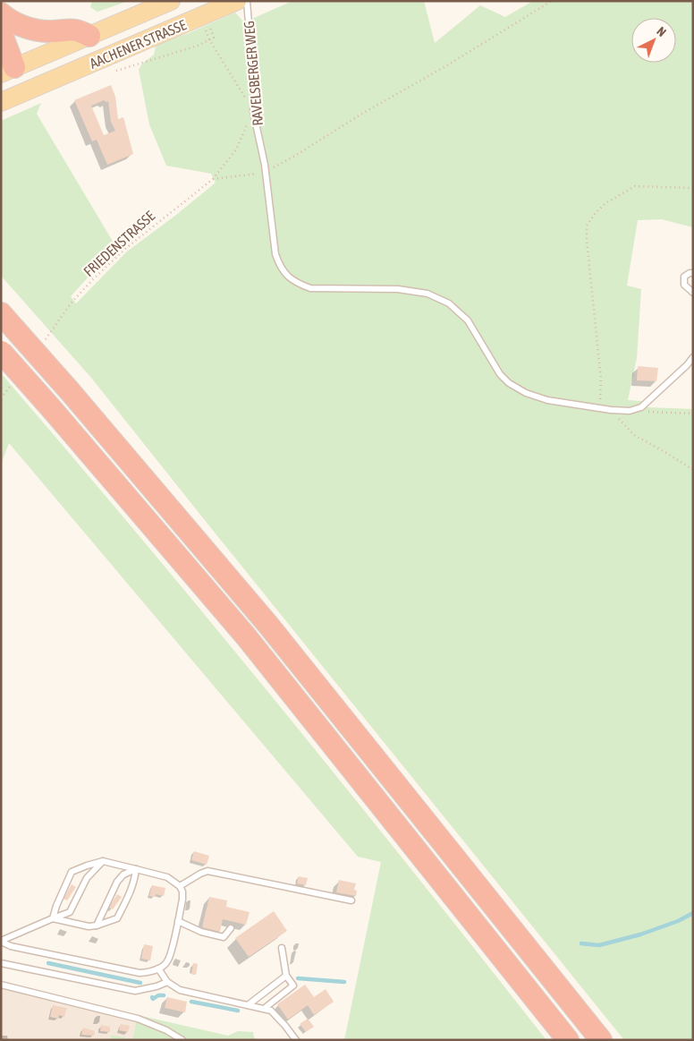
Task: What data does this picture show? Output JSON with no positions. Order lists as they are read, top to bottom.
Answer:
{
  "streets": {
    "main road": ["AACHENER STRASSE"],
    "lane": ["RAVELSBERGER WEG"],
    "path": ["FRIEDENSTRASSE"]
  },
  "crossings": [
    ["RAVELSBERGER WEG", "FRIEDENSTRASSE"]
  ],
  "north": "top right"
}
